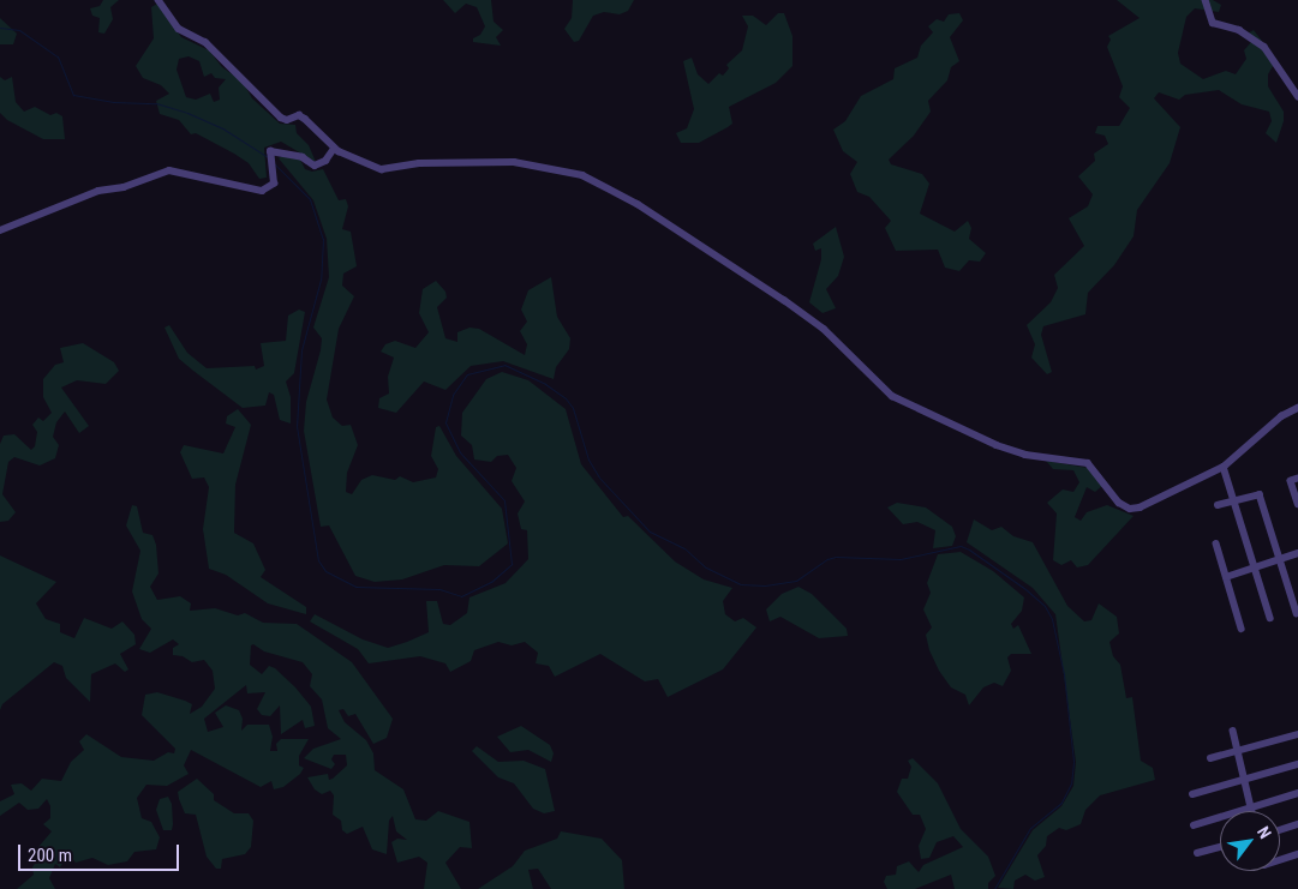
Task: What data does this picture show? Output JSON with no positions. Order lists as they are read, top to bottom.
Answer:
{
  "scale_bar": "200 m",
  "north": "top right"
}
